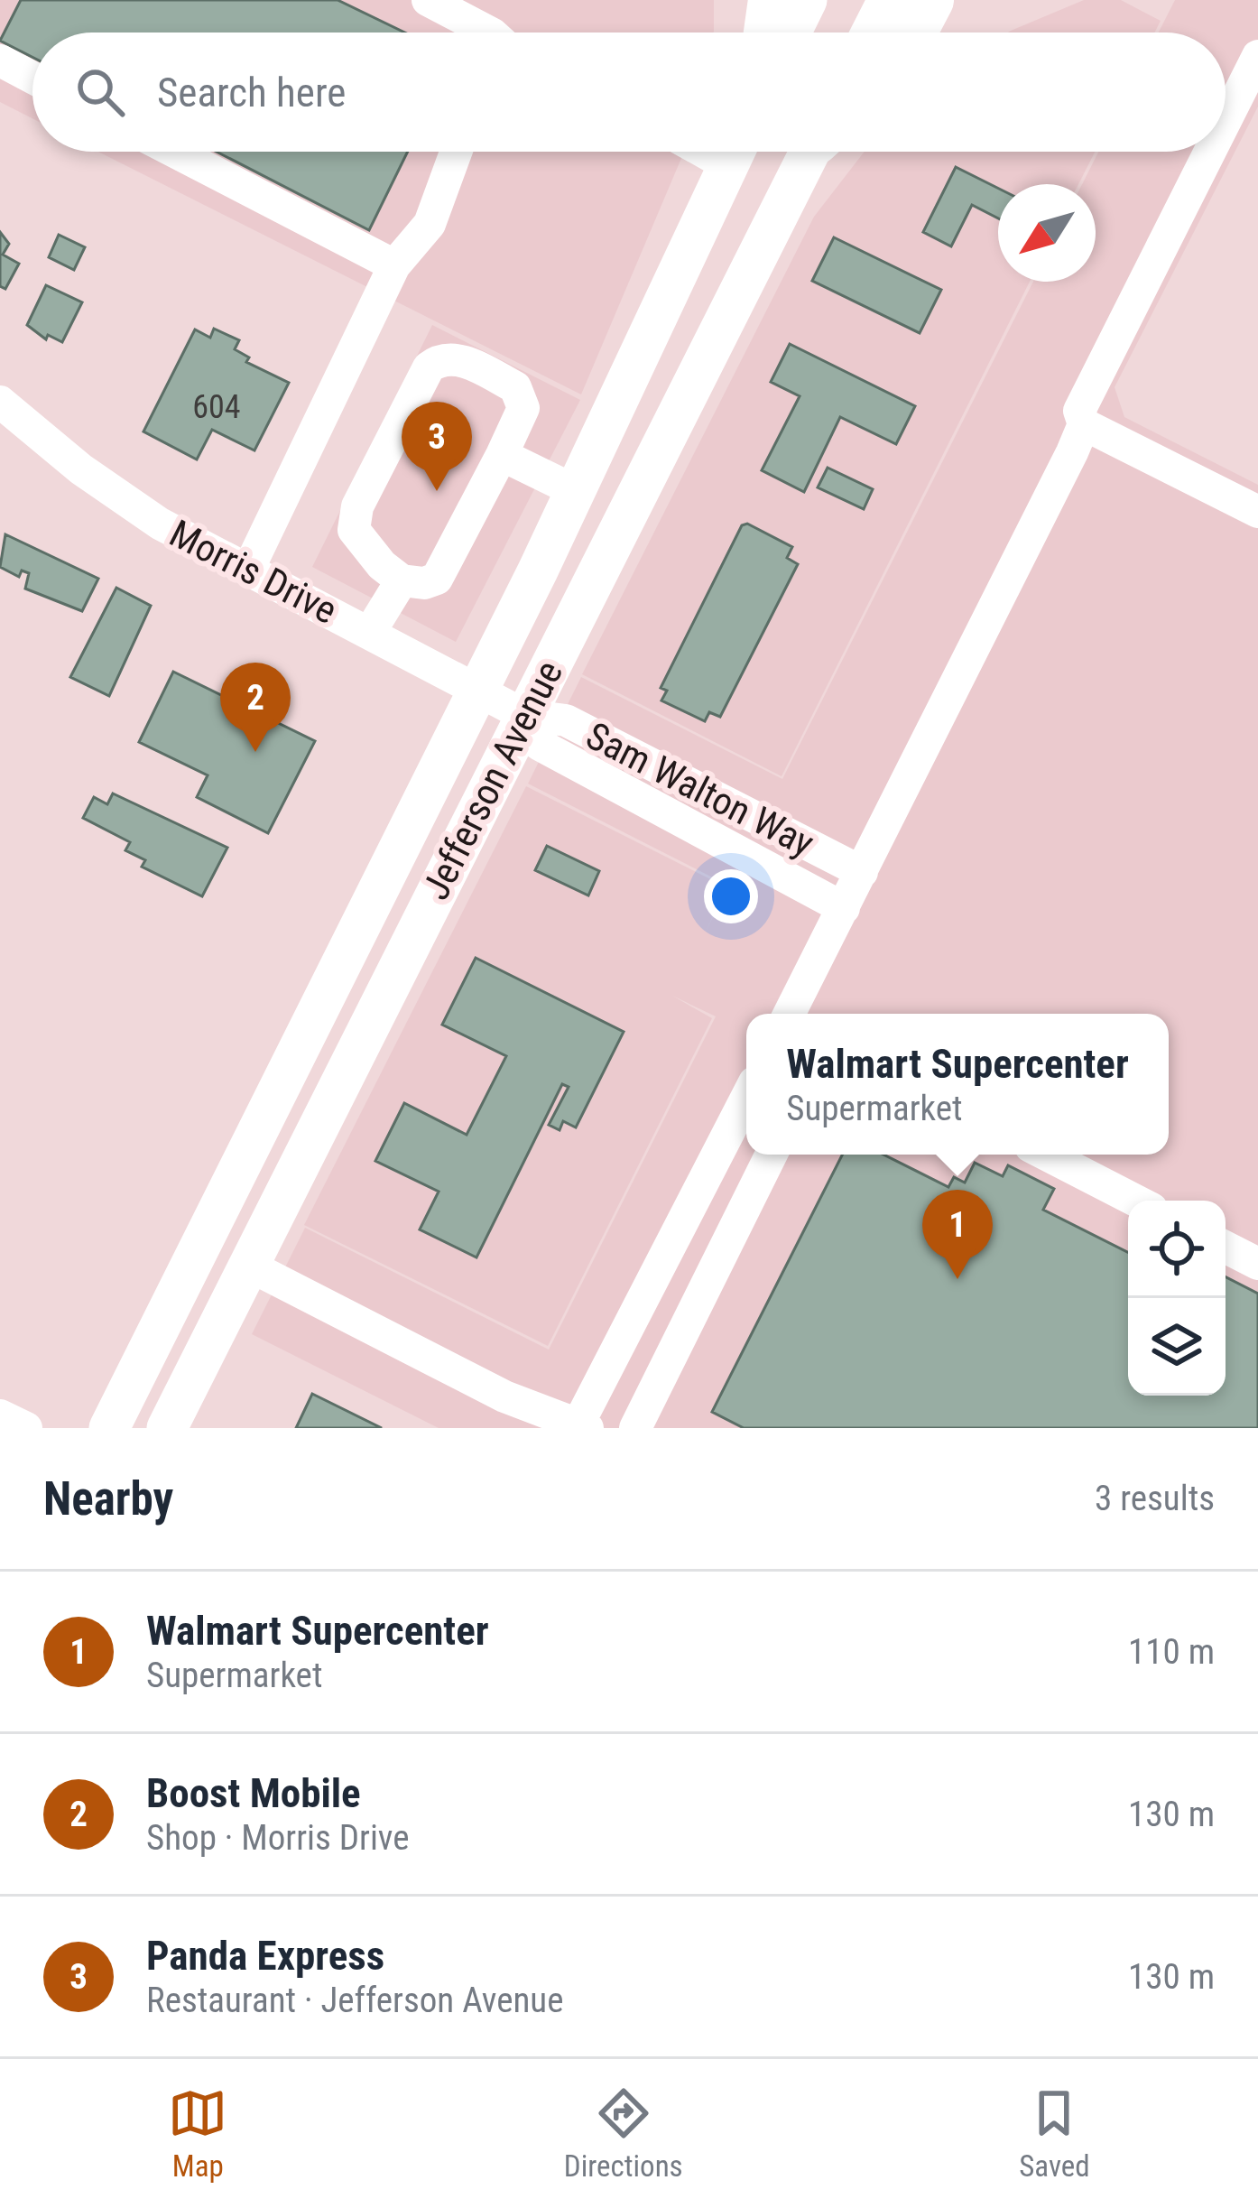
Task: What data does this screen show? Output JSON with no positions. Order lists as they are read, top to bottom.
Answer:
{
  "streets": {
    "main road": ["Jefferson Avenue"],
    "street": ["Morris Drive", "Sam Walton Way"]
  },
  "crossings": [
    ["Morris Drive", "Jefferson Avenue"],
    ["Morris Drive", "Sam Walton Way"],
    ["Jefferson Avenue", "Sam Walton Way"]
  ],
  "house_numbers": ["604"],
  "north": "bottom left",
  "page": {
    "search": "Search here",
    "pins": ["3", "2", "1"],
    "popup": ["Walmart Supercenter", "Supermarket"],
    "heading": ["Nearby", "3 results"],
    "list": [
      {
        "mark": "1",
        "name": "Walmart Supercenter",
        "note": "Supermarket",
        "value": "110 m"
      },
      {
        "mark": "2",
        "name": "Boost Mobile",
        "note": "Shop · Morris Drive",
        "value": "130 m"
      },
      {
        "mark": "3",
        "name": "Panda Express",
        "note": "Restaurant · Jefferson Avenue",
        "value": "130 m"
      }
    ],
    "nav": ["Map", "Directions", "Saved"]
  }
}
